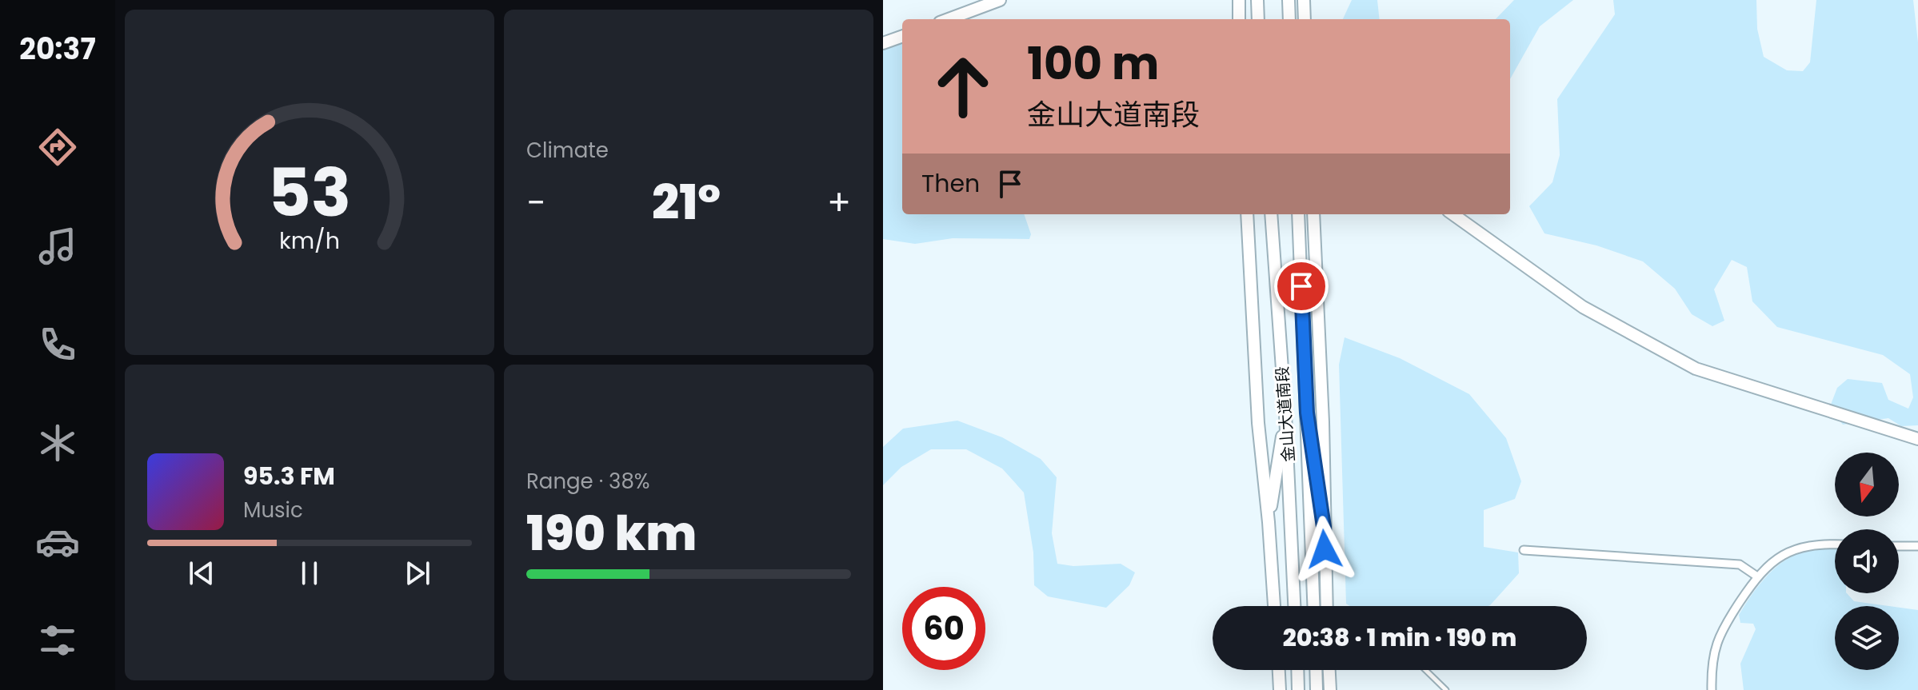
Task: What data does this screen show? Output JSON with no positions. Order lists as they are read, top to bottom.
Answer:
{
  "streets": {
    "main road": ["金山大道南段"]
  },
  "north": "bottom",
  "page": {
    "tabs": "20:37",
    "tile": [
      "Climate",
      ["Range · 38%", "190 km"]
    ],
    "turn": ["100 m", "金山大道南段"],
    "then": "Then",
    "heat": ["−", "21°", "+"],
    "song": ["95.3 FM", "Music"],
    "limit": "60",
    "trip": "20:38 · 1 min · 190 m",
    "gauge": ["53", "km/h"]
  }
}
